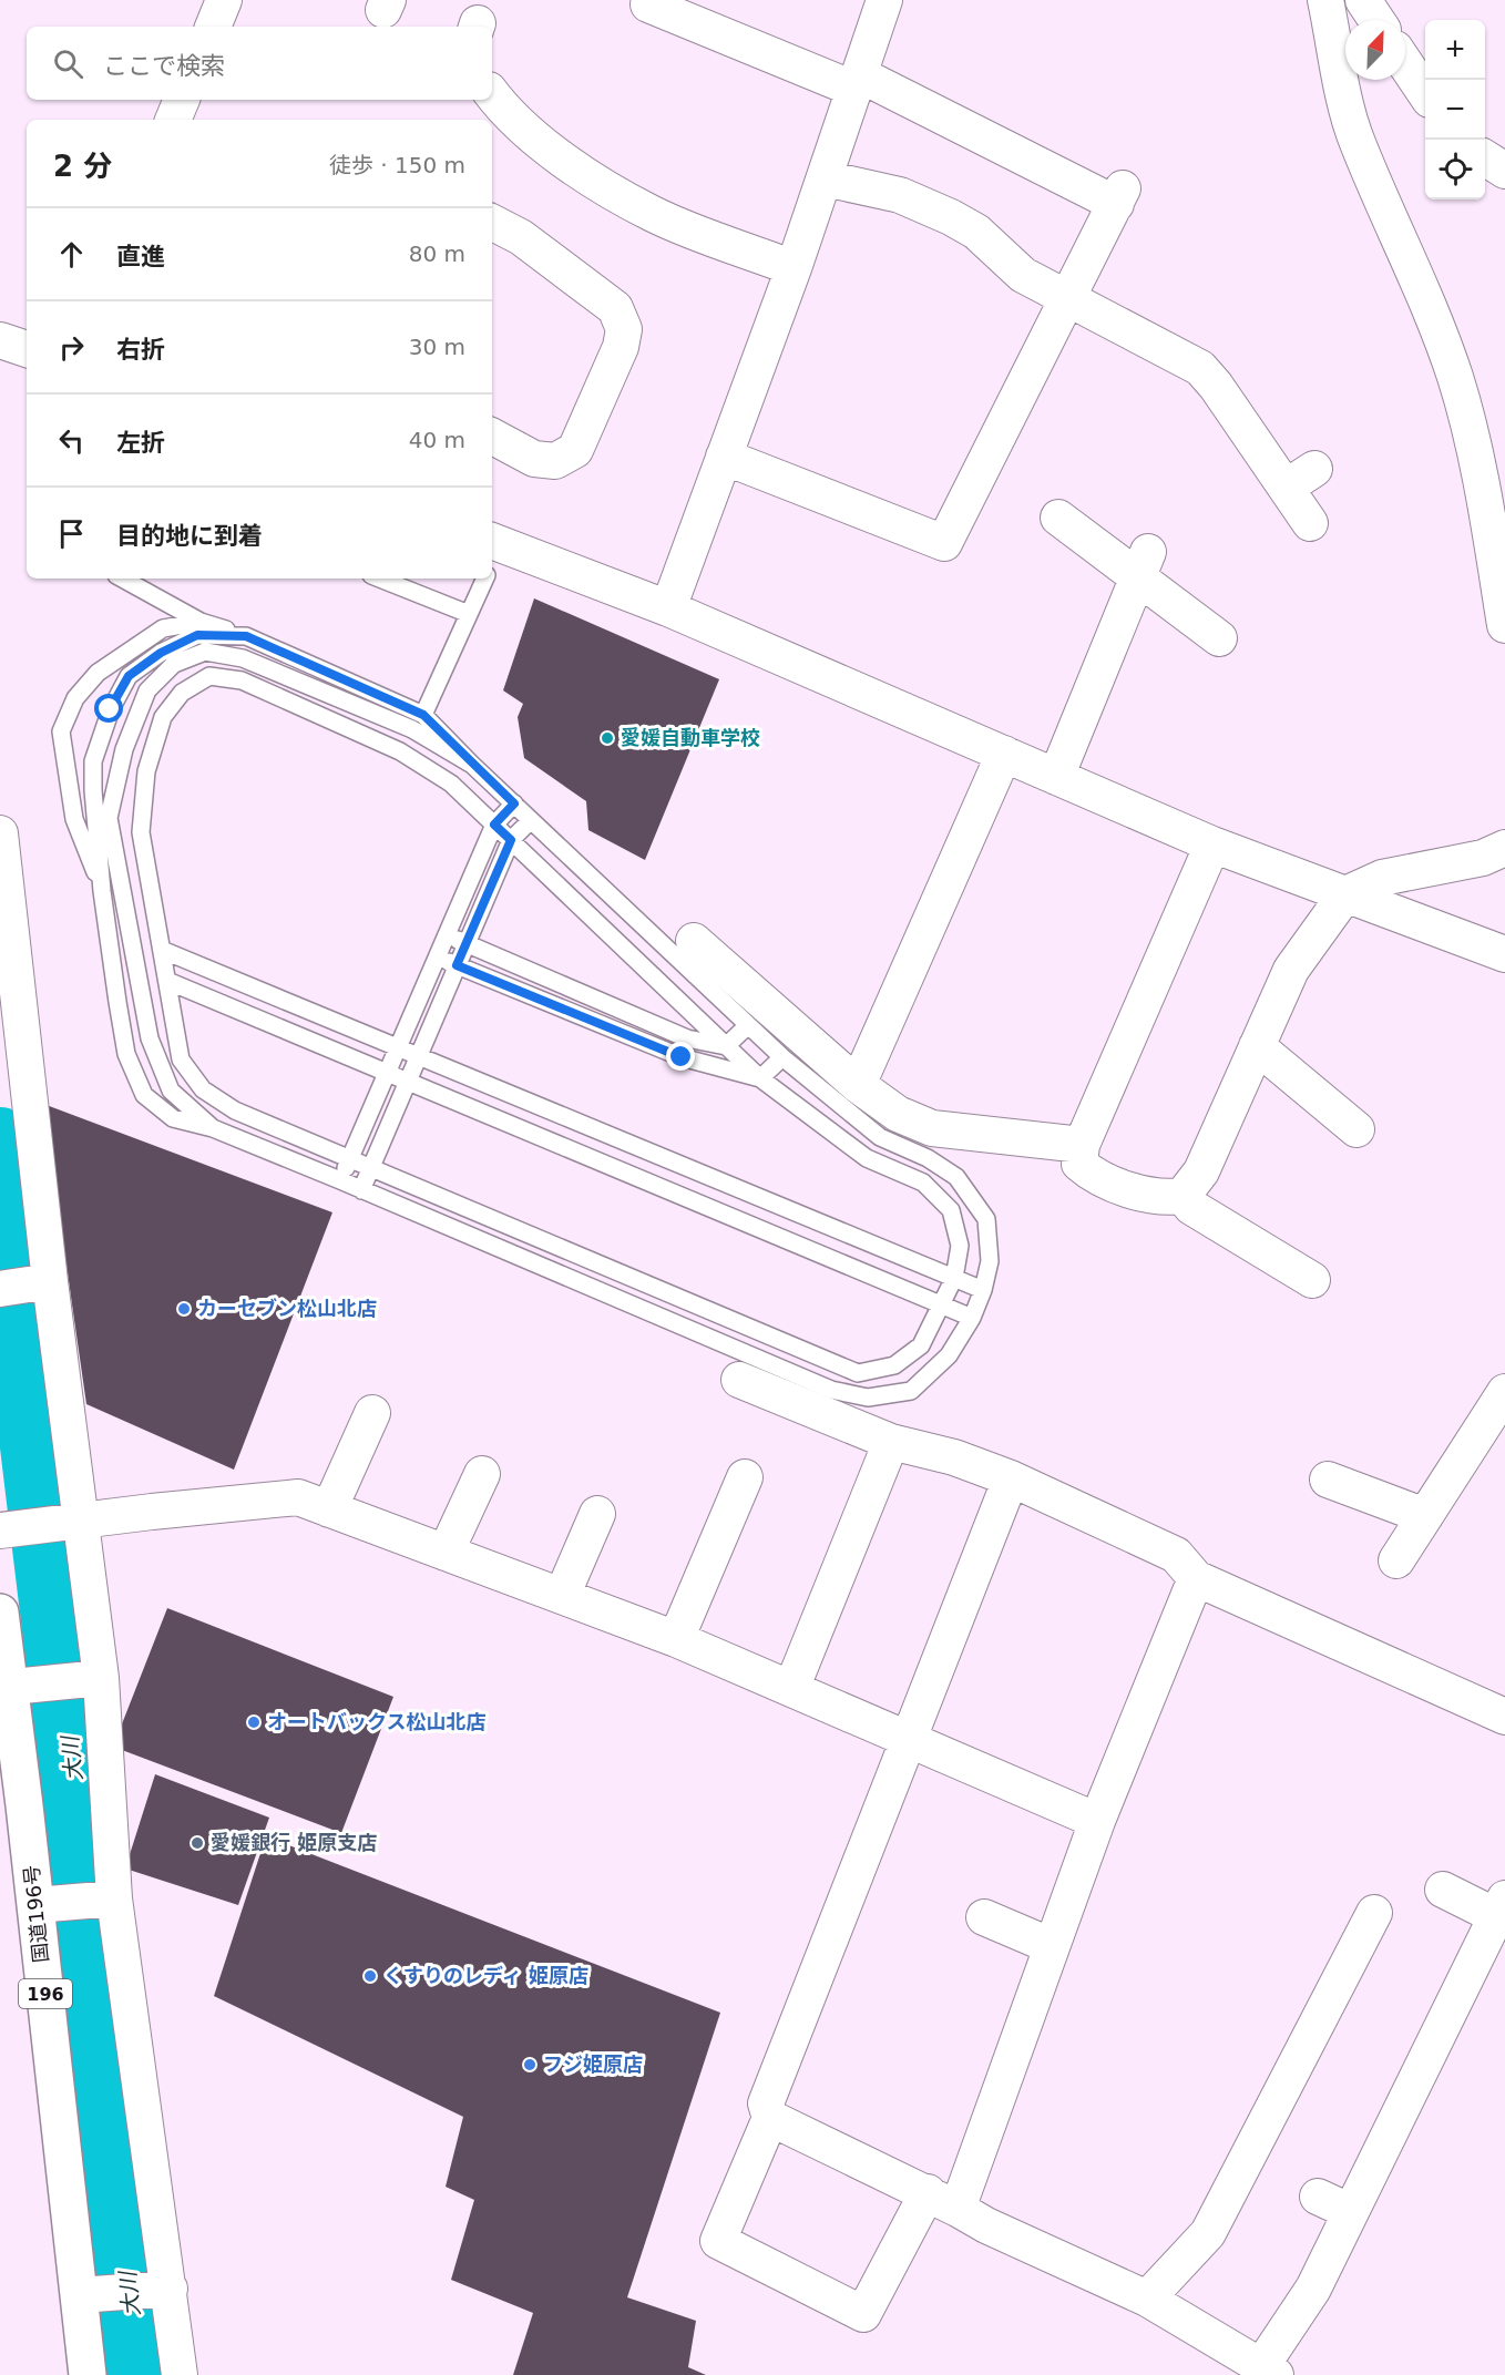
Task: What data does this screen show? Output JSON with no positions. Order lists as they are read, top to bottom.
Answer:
{
  "streets": {
    "highway": ["国道196号", "196"]
  },
  "water": ["大川"],
  "places": [
    "愛媛自動車学校",
    "カーセブン松山北店",
    "オートバックス松山北店",
    "愛媛銀行 姫原支店",
    "くすりのレディ 姫原店",
    "フジ姫原店"
  ],
  "north": "top right",
  "page": {
    "map_buttons": ["+", "−"],
    "search": "ここで検索",
    "heading": ["2 分", "徒歩 · 150 m"],
    "list": [
      ["直進", "80 m"],
      ["右折", "30 m"],
      ["左折", "40 m"],
      "目的地に到着"
    ]
  }
}
